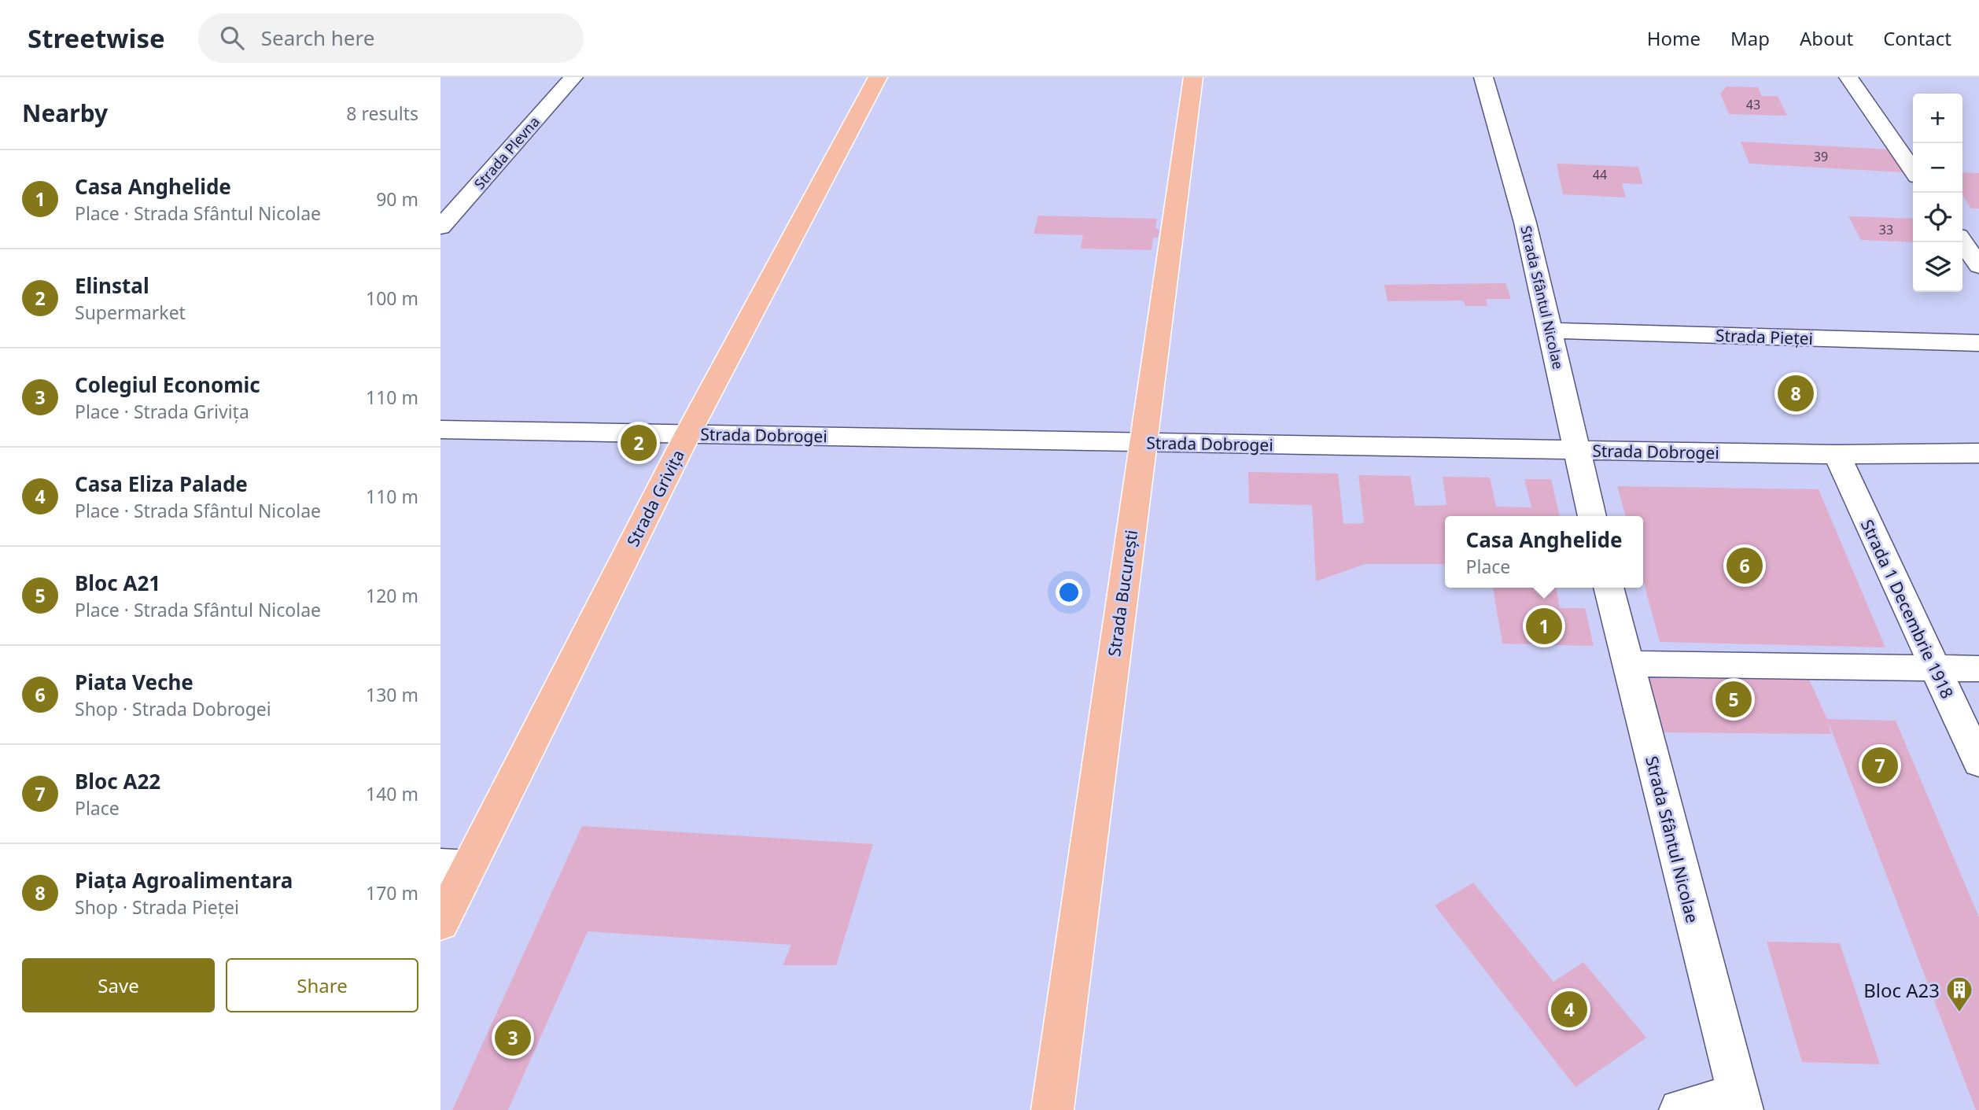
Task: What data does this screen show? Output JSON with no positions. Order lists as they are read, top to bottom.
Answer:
{
  "streets": {
    "main road": ["Strada Grivița", "Strada București"],
    "street": [
      "Strada Plevna",
      "Strada Sfântul Nicolae",
      "Strada Pieței",
      "Strada Dobrogei",
      "Strada 1 Decembrie 1918"
    ]
  },
  "crossings": [
    ["Strada Sfântul Nicolae", "Strada Pieței"],
    ["Strada Sfântul Nicolae", "Strada Dobrogei"],
    ["Strada Dobrogei", "Strada Grivița"],
    ["Strada Dobrogei", "Strada București"],
    ["Strada Dobrogei", "Strada 1 Decembrie 1918"]
  ],
  "places": {
    "building": ["Bloc A23"]
  },
  "house_numbers": [
    "43",
    "39",
    "44",
    "33"
  ],
  "page": {
    "header": "Streetwise",
    "search": "Search here",
    "nav": [
      "Home",
      "Map",
      "About",
      "Contact"
    ],
    "heading": ["Nearby", "8 results"],
    "map_buttons": ["+", "−"],
    "list": [
      {
        "mark": "1",
        "name": "Casa Anghelide",
        "note": "Place · Strada Sfântul Nicolae",
        "value": "90 m"
      },
      {
        "mark": "2",
        "name": "Elinstal",
        "note": "Supermarket",
        "value": "100 m"
      },
      {
        "mark": "3",
        "name": "Colegiul Economic",
        "note": "Place · Strada Grivița",
        "value": "110 m"
      },
      {
        "mark": "4",
        "name": "Casa Eliza Palade",
        "note": "Place · Strada Sfântul Nicolae",
        "value": "110 m"
      },
      {
        "mark": "5",
        "name": "Bloc A21",
        "note": "Place · Strada Sfântul Nicolae",
        "value": "120 m"
      },
      {
        "mark": "6",
        "name": "Piata Veche",
        "note": "Shop · Strada Dobrogei",
        "value": "130 m"
      },
      {
        "mark": "7",
        "name": "Bloc A22",
        "note": "Place",
        "value": "140 m"
      },
      {
        "mark": "8",
        "name": "Piața Agroalimentara",
        "note": "Shop · Strada Pieței",
        "value": "170 m"
      }
    ],
    "pins": [
      "8",
      "2",
      "6",
      "1",
      "5",
      "7",
      "4",
      "3"
    ],
    "popup": ["Casa Anghelide", "Place"],
    "buttons": ["Save", "Share"]
  }
}
